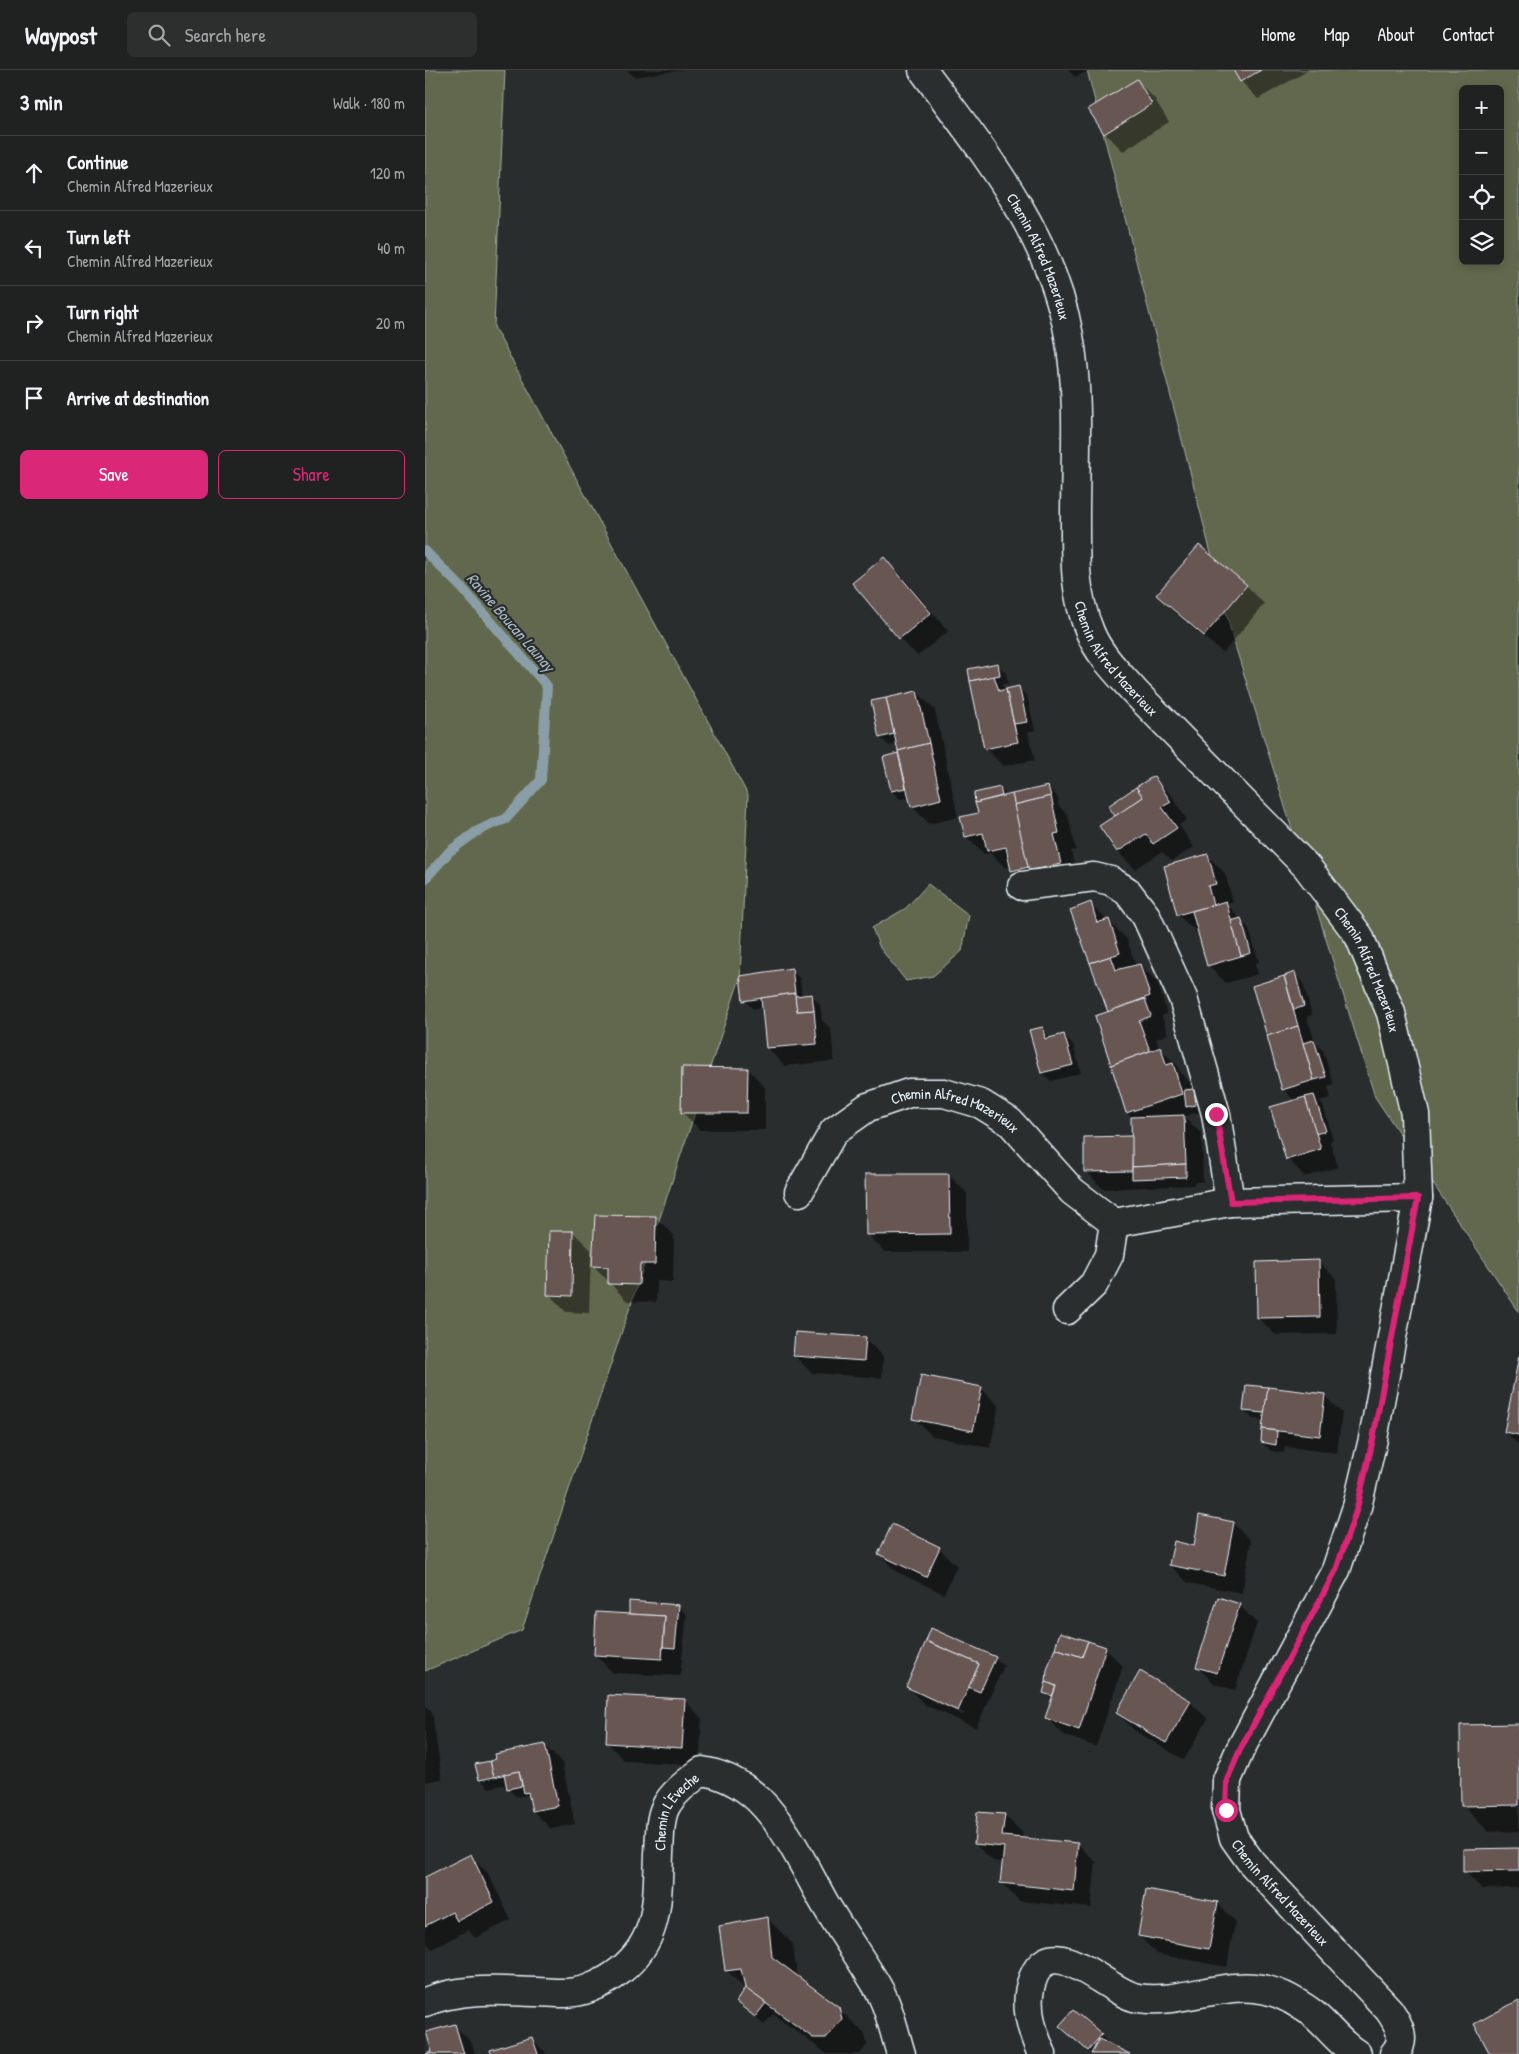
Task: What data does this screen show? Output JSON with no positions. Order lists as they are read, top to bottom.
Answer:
{
  "streets": {
    "street": ["Chemin Alfred Mazerieux", "Chemin L'Eveche"]
  },
  "water": ["Ravine Boucan Launay"],
  "page": {
    "header": "Waypost",
    "search": "Search here",
    "nav": [
      "Home",
      "Map",
      "About",
      "Contact"
    ],
    "heading": ["3 min", "Walk · 180 m"],
    "map_buttons": ["+", "−"],
    "list": [
      ["Continue", "Chemin Alfred Mazerieux", "120 m"],
      ["Turn left", "Chemin Alfred Mazerieux", "40 m"],
      ["Turn right", "Chemin Alfred Mazerieux", "20 m"],
      "Arrive at destination"
    ],
    "buttons": ["Save", "Share"]
  }
}
